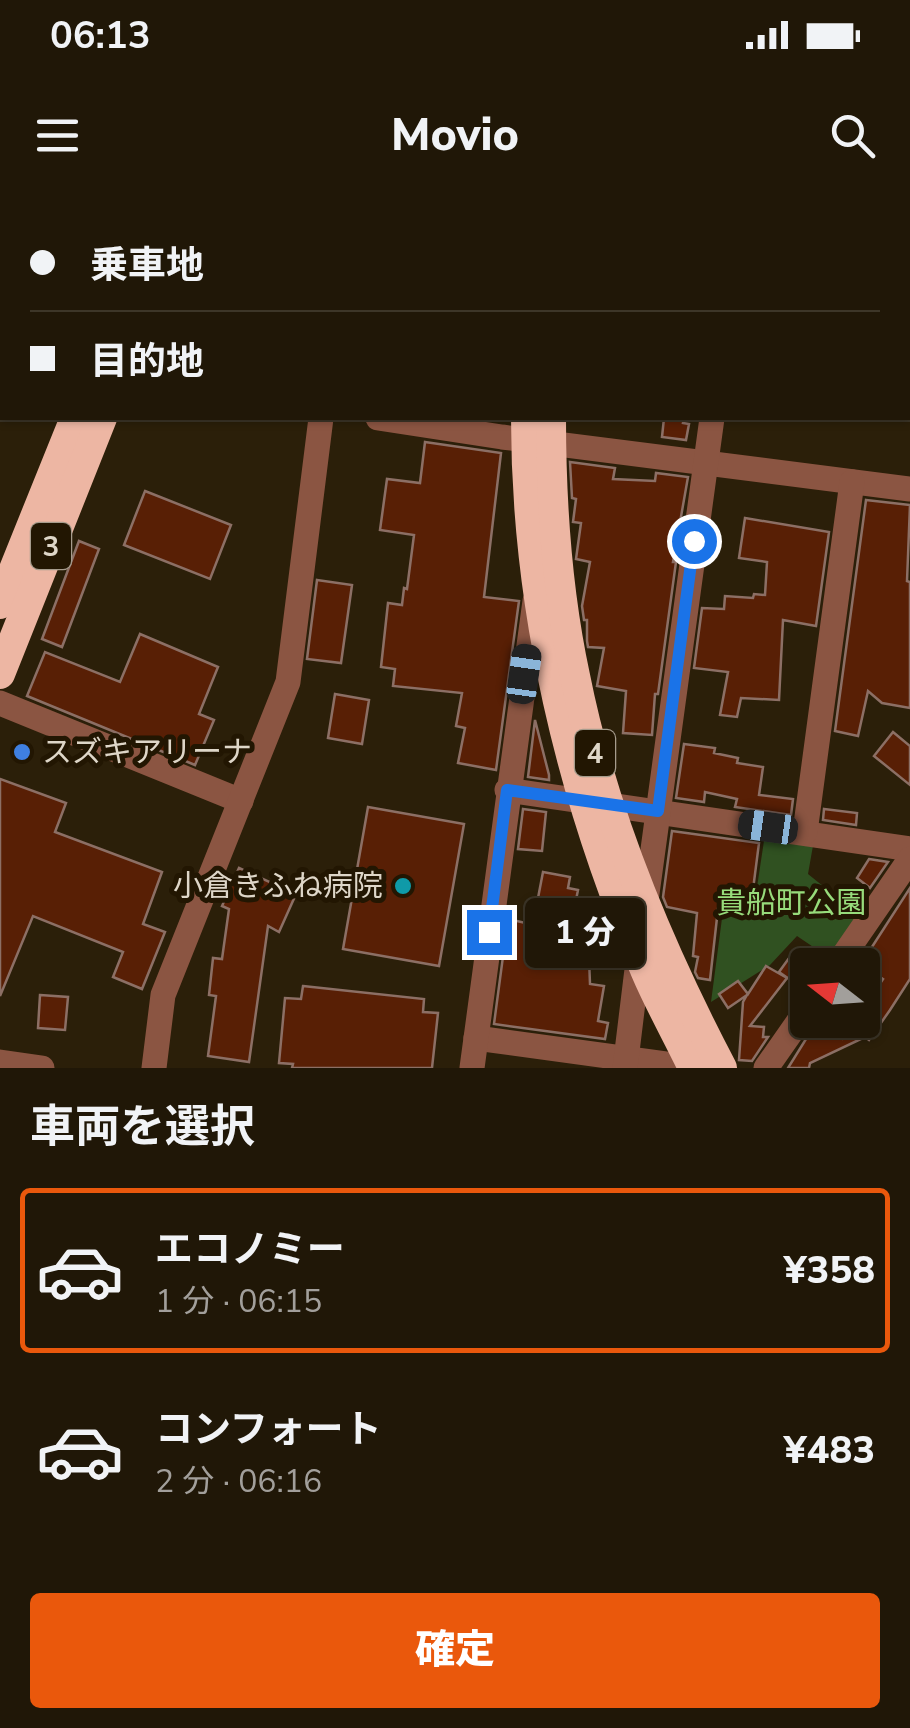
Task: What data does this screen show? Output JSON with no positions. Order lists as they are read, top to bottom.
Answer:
{
  "streets": {
    "highway": ["3", "4"]
  },
  "parks": ["貴船町公園"],
  "places": ["スズキアリーナ", "小倉きふね病院"],
  "north": "left",
  "page": {
    "status": "06:13",
    "header": "Movio",
    "banner": ["乗車地", "目的地"],
    "bubble": "1 分",
    "heading": "車両を選択",
    "list": [
      {
        "name": "エコノミー",
        "note": "1 分 · 06:15",
        "value": "¥358"
      },
      {
        "name": "コンフォート",
        "note": "2 分 · 06:16",
        "value": "¥483"
      }
    ],
    "buttons": "確定"
  }
}
